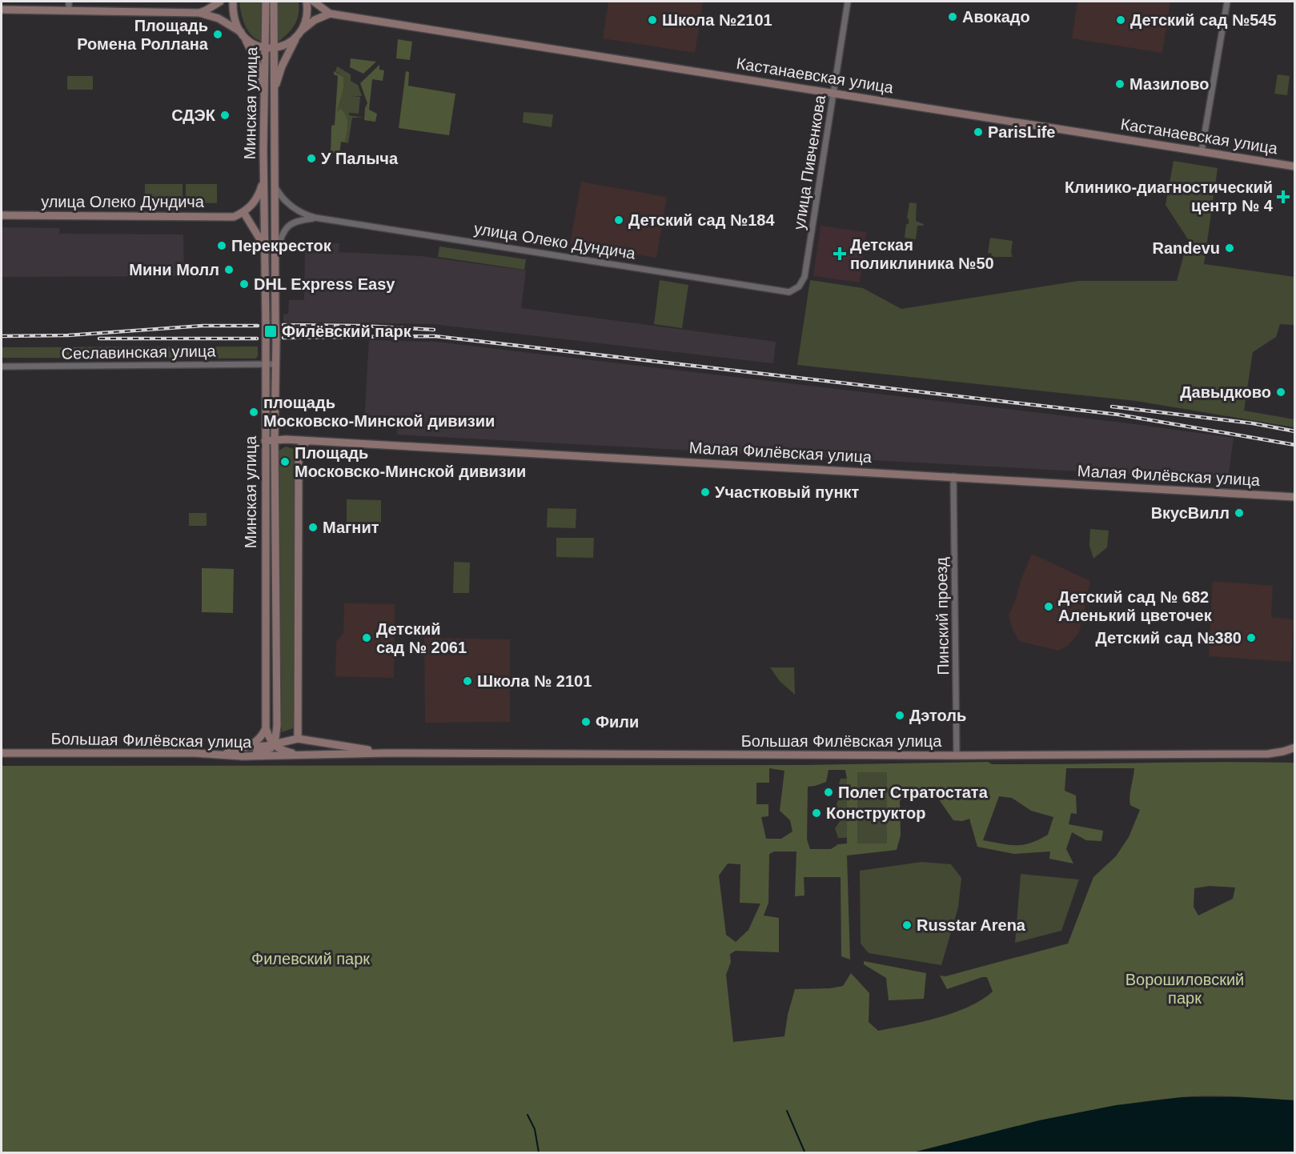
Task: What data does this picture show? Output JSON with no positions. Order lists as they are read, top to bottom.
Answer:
{
  "streets": {
    "street": [
      "Кастанаевская улица",
      "Минская улица",
      "улица Пивченкова",
      "улица Олеко Дундича",
      "Сеславинская улица",
      "Малая Филёвская улица",
      "Пинский проезд",
      "Большая Филёвская улица"
    ]
  },
  "crossings": [
    ["Кастанаевская улица", "улица Пивченкова"],
    ["Минская улица", "улица Олеко Дундича"],
    ["Минская улица", "Сеславинская улица"],
    ["Минская улица", "Малая Филёвская улица"],
    ["Минская улица", "Большая Филёвская улица"],
    ["улица Пивченкова", "улица Олеко Дундича"],
    ["Малая Филёвская улица", "Пинский проезд"],
    ["Пинский проезд", "Большая Филёвская улица"]
  ],
  "parks": ["Филевский парк", "Ворошиловский парк"],
  "places": {
    "other": [
      "Авокадо",
      "Школа №2101",
      "Детский сад №545",
      "Площадь Ромена Роллана",
      "Мазилово",
      "СДЭК",
      "ParisLife",
      "У Палыча",
      "Детский сад №184",
      "Перекресток",
      "Randevu",
      "Мини Молл",
      "DHL Express Easy",
      "Давыдково",
      "площадь Московско-Минской дивизии",
      "Площадь Московско-Минской дивизии",
      "Участковый пункт",
      "ВкусВилл",
      "Магнит",
      "Детский сад № 682 Аленький цветочек",
      "Детский сад № 2061",
      "Детский сад №380",
      "Школа № 2101",
      "Дэтоль",
      "Фили",
      "Полет Стратостата",
      "Конструктор",
      "Russtar Arena"
    ],
    "health": ["Клинико-диагностический центр № 4", "Детская поликлиника №50"],
    "transit": ["Филёвский парк"]
  }
}
